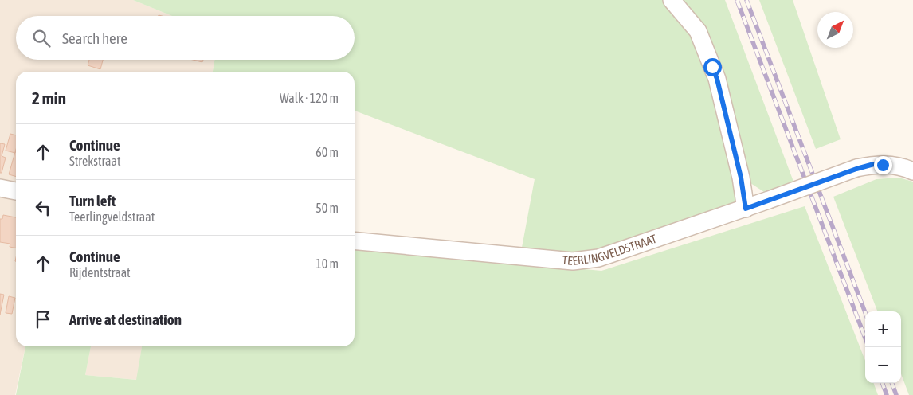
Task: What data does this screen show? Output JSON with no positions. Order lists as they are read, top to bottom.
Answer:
{
  "streets": {
    "street": ["TEERLINGVELDSTRAAT"]
  },
  "north": "top right",
  "page": {
    "search": "Search here",
    "heading": ["2 min", "Walk · 120 m"],
    "list": [
      ["Continue", "Strekstraat", "60 m"],
      ["Turn left", "Teerlingveldstraat", "50 m"],
      ["Continue", "Rijdentstraat", "10 m"],
      "Arrive at destination"
    ],
    "map_buttons": ["+", "−"]
  }
}
